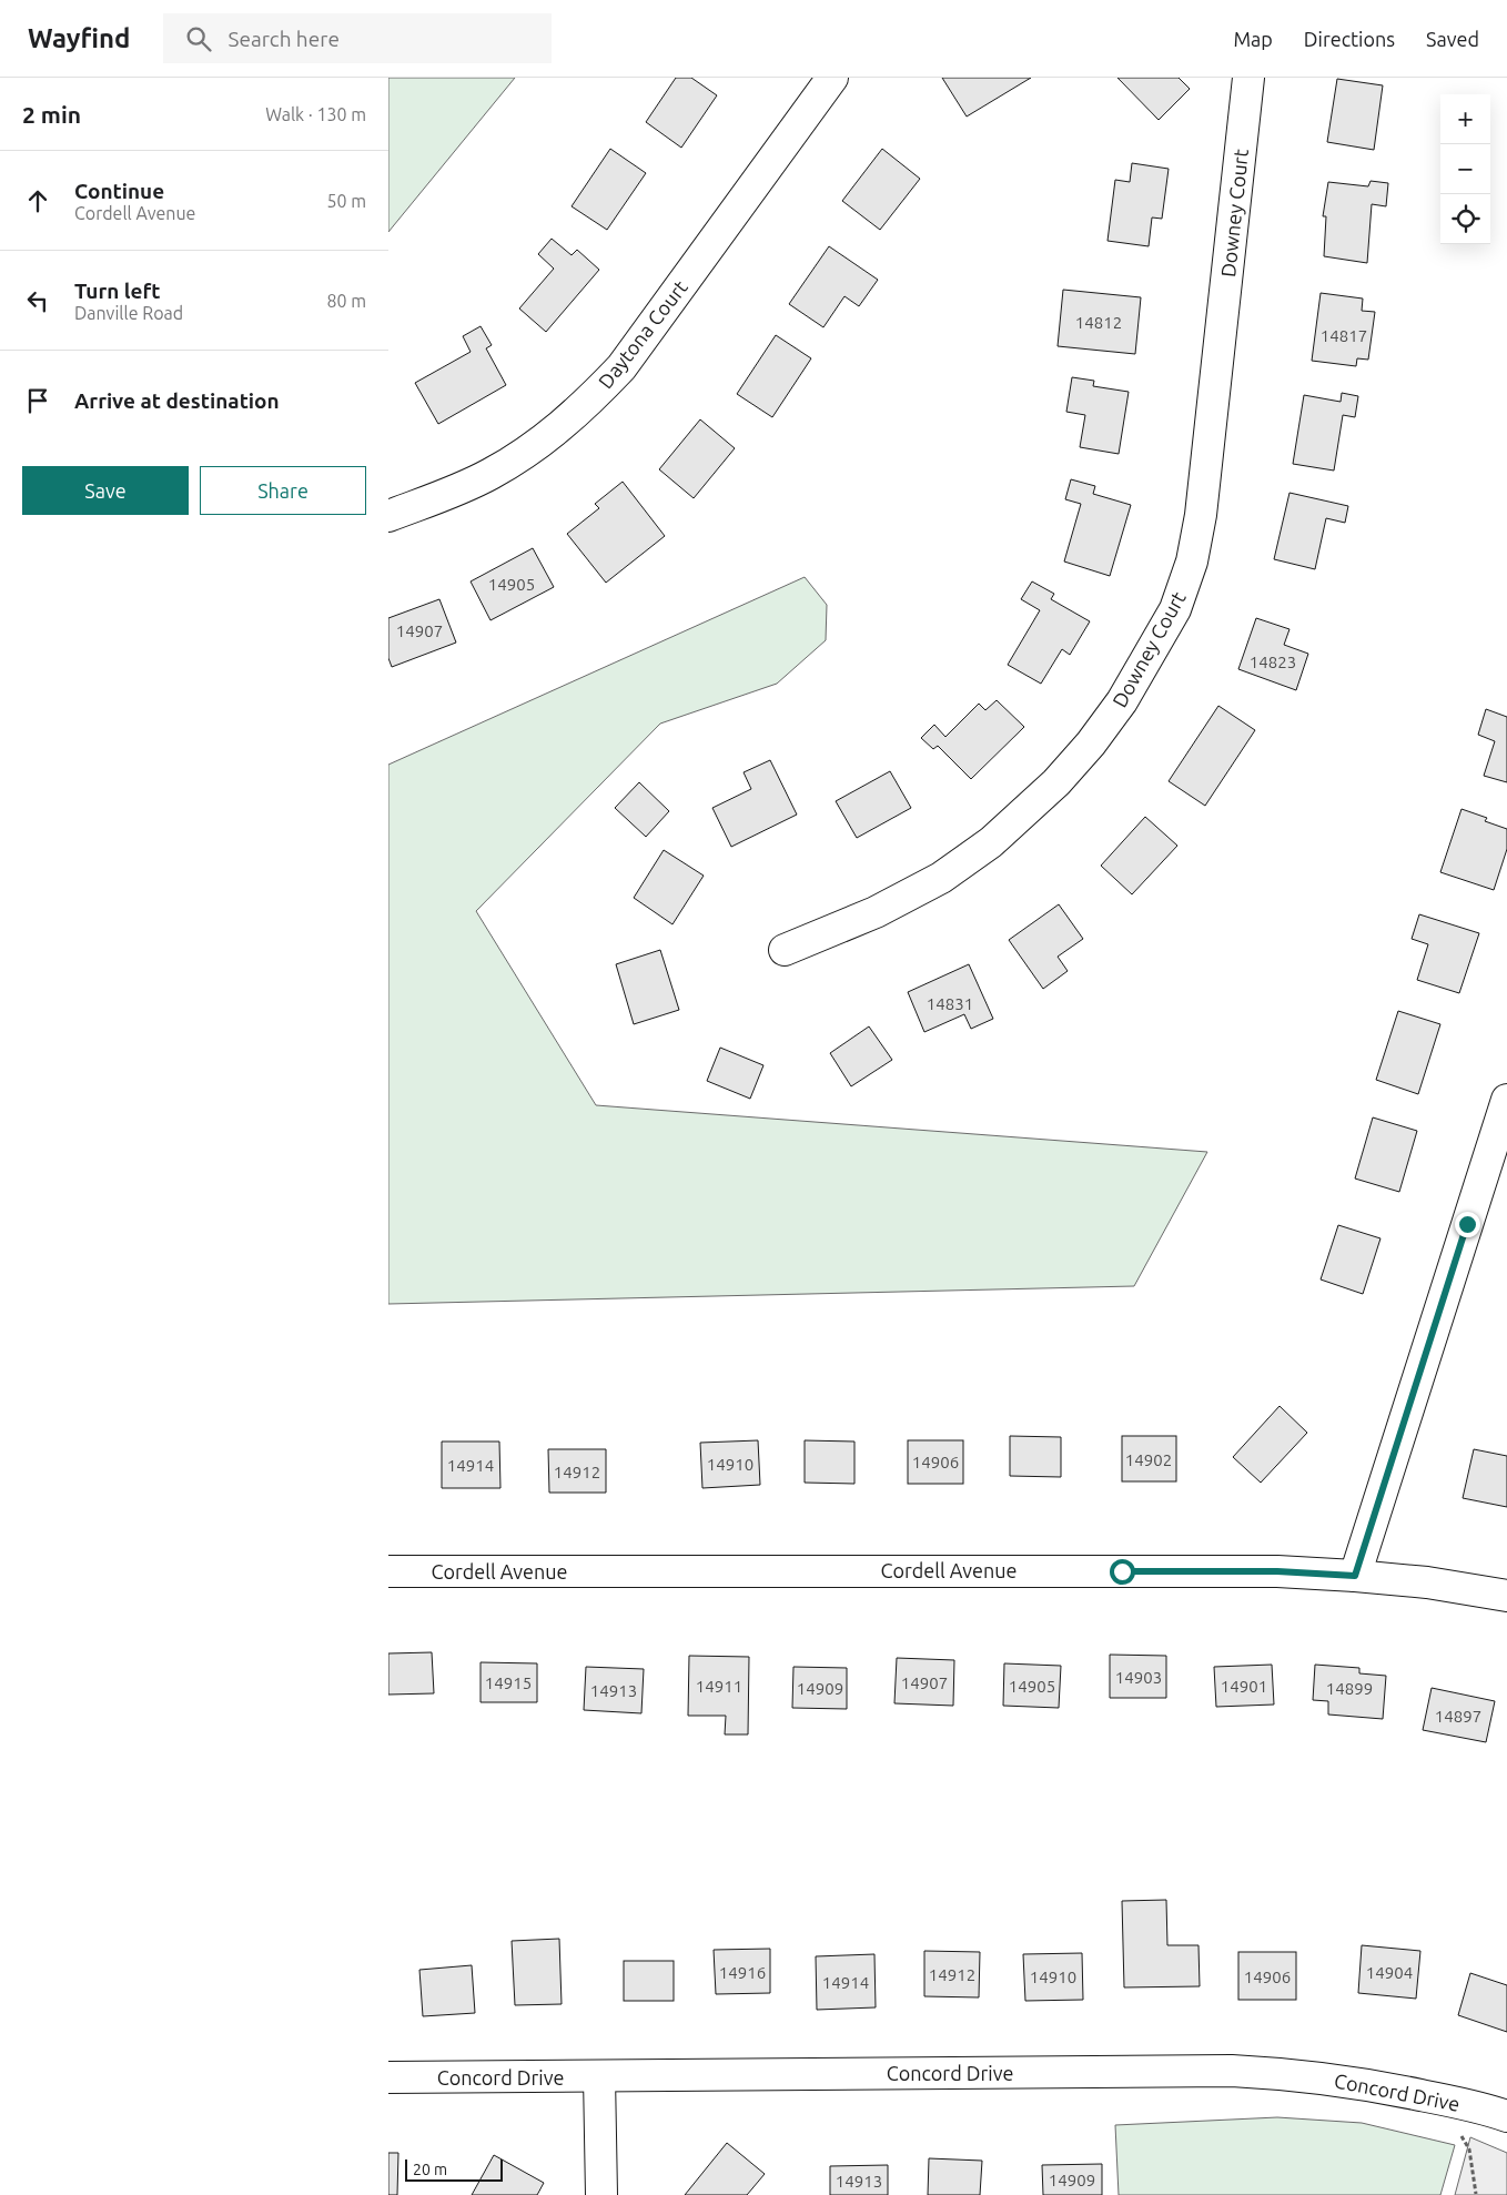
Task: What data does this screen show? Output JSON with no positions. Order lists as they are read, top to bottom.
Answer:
{
  "streets": {
    "street": [
      "Downey Court",
      "Daytona Court",
      "Cordell Avenue",
      "Concord Drive"
    ]
  },
  "house_numbers": [
    "14812",
    "14817",
    "14905",
    "14907",
    "14823",
    "14831",
    "14902",
    "14906",
    "14910",
    "14914",
    "14912",
    "14903",
    "14915",
    "14907",
    "14911",
    "14905",
    "14901",
    "14909",
    "14899",
    "14913",
    "14897",
    "14916",
    "14904",
    "14912",
    "14910",
    "14906",
    "14914",
    "14909",
    "14913"
  ],
  "scale_bar": "20 m",
  "page": {
    "header": "Wayfind",
    "search": "Search here",
    "nav": ["Map", "Directions", "Saved"],
    "heading": ["2 min", "Walk · 130 m"],
    "map_buttons": ["+", "−"],
    "list": [
      ["Continue", "Cordell Avenue", "50 m"],
      ["Turn left", "Danville Road", "80 m"],
      "Arrive at destination"
    ],
    "buttons": ["Save", "Share"],
    "scale": "20 m"
  }
}
